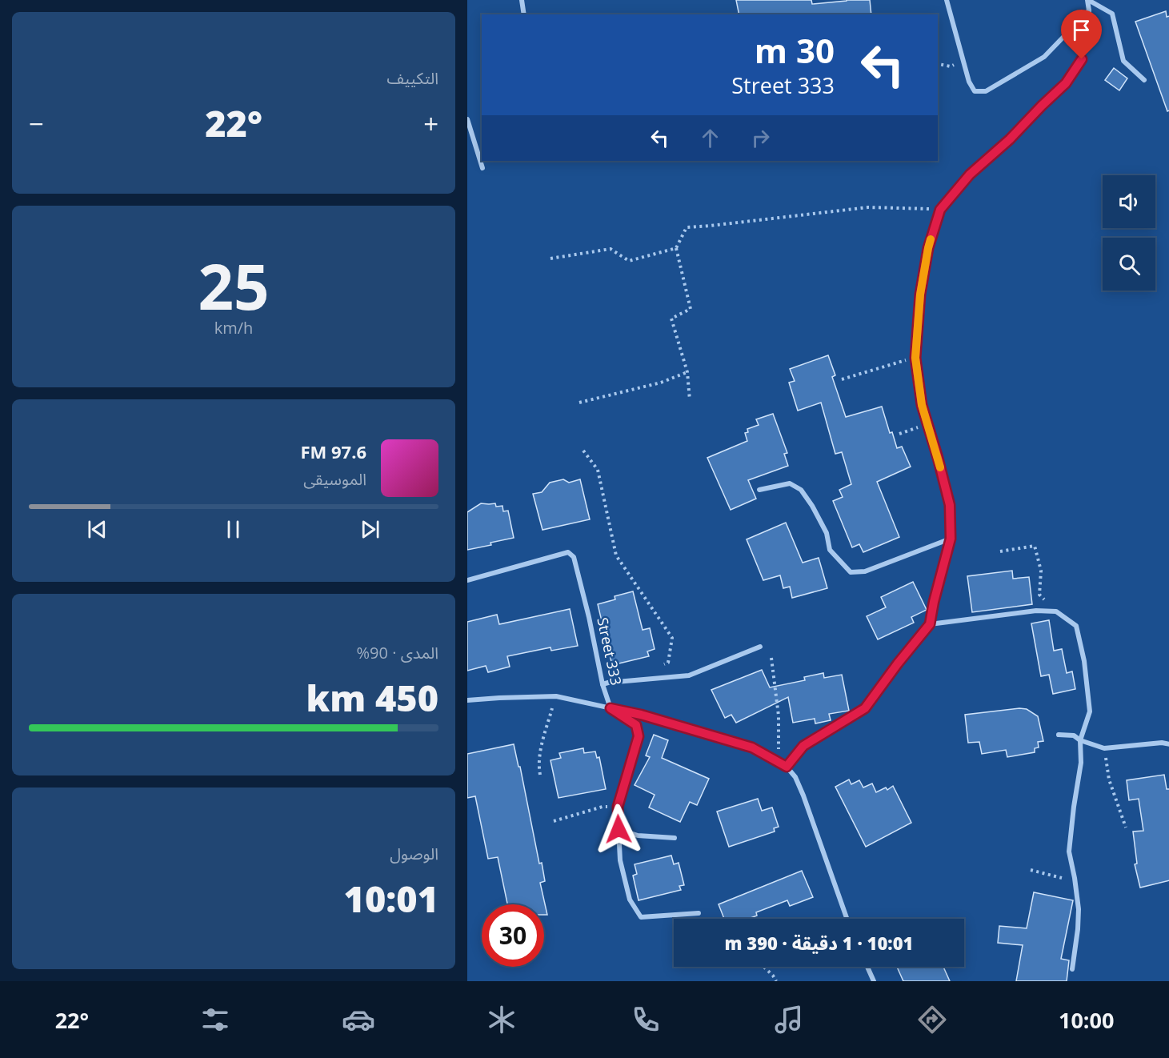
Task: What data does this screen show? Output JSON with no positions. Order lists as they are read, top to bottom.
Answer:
{
  "streets": {
    "street": ["Street 333"]
  },
  "page": {
    "tile": [
      "التكييف",
      ["25", "km/h"],
      ["المدى · 90%", "450 km"],
      ["الوصول", "10:01"]
    ],
    "turn": ["30 m", "Street 333"],
    "heat": ["−", "22°", "+"],
    "song": ["97.6 FM", "الموسيقى"],
    "limit": "30",
    "trip": "10:01 · 1 دقيقة · 390 m",
    "tabs": ["10:00", "22°"]
  }
}
